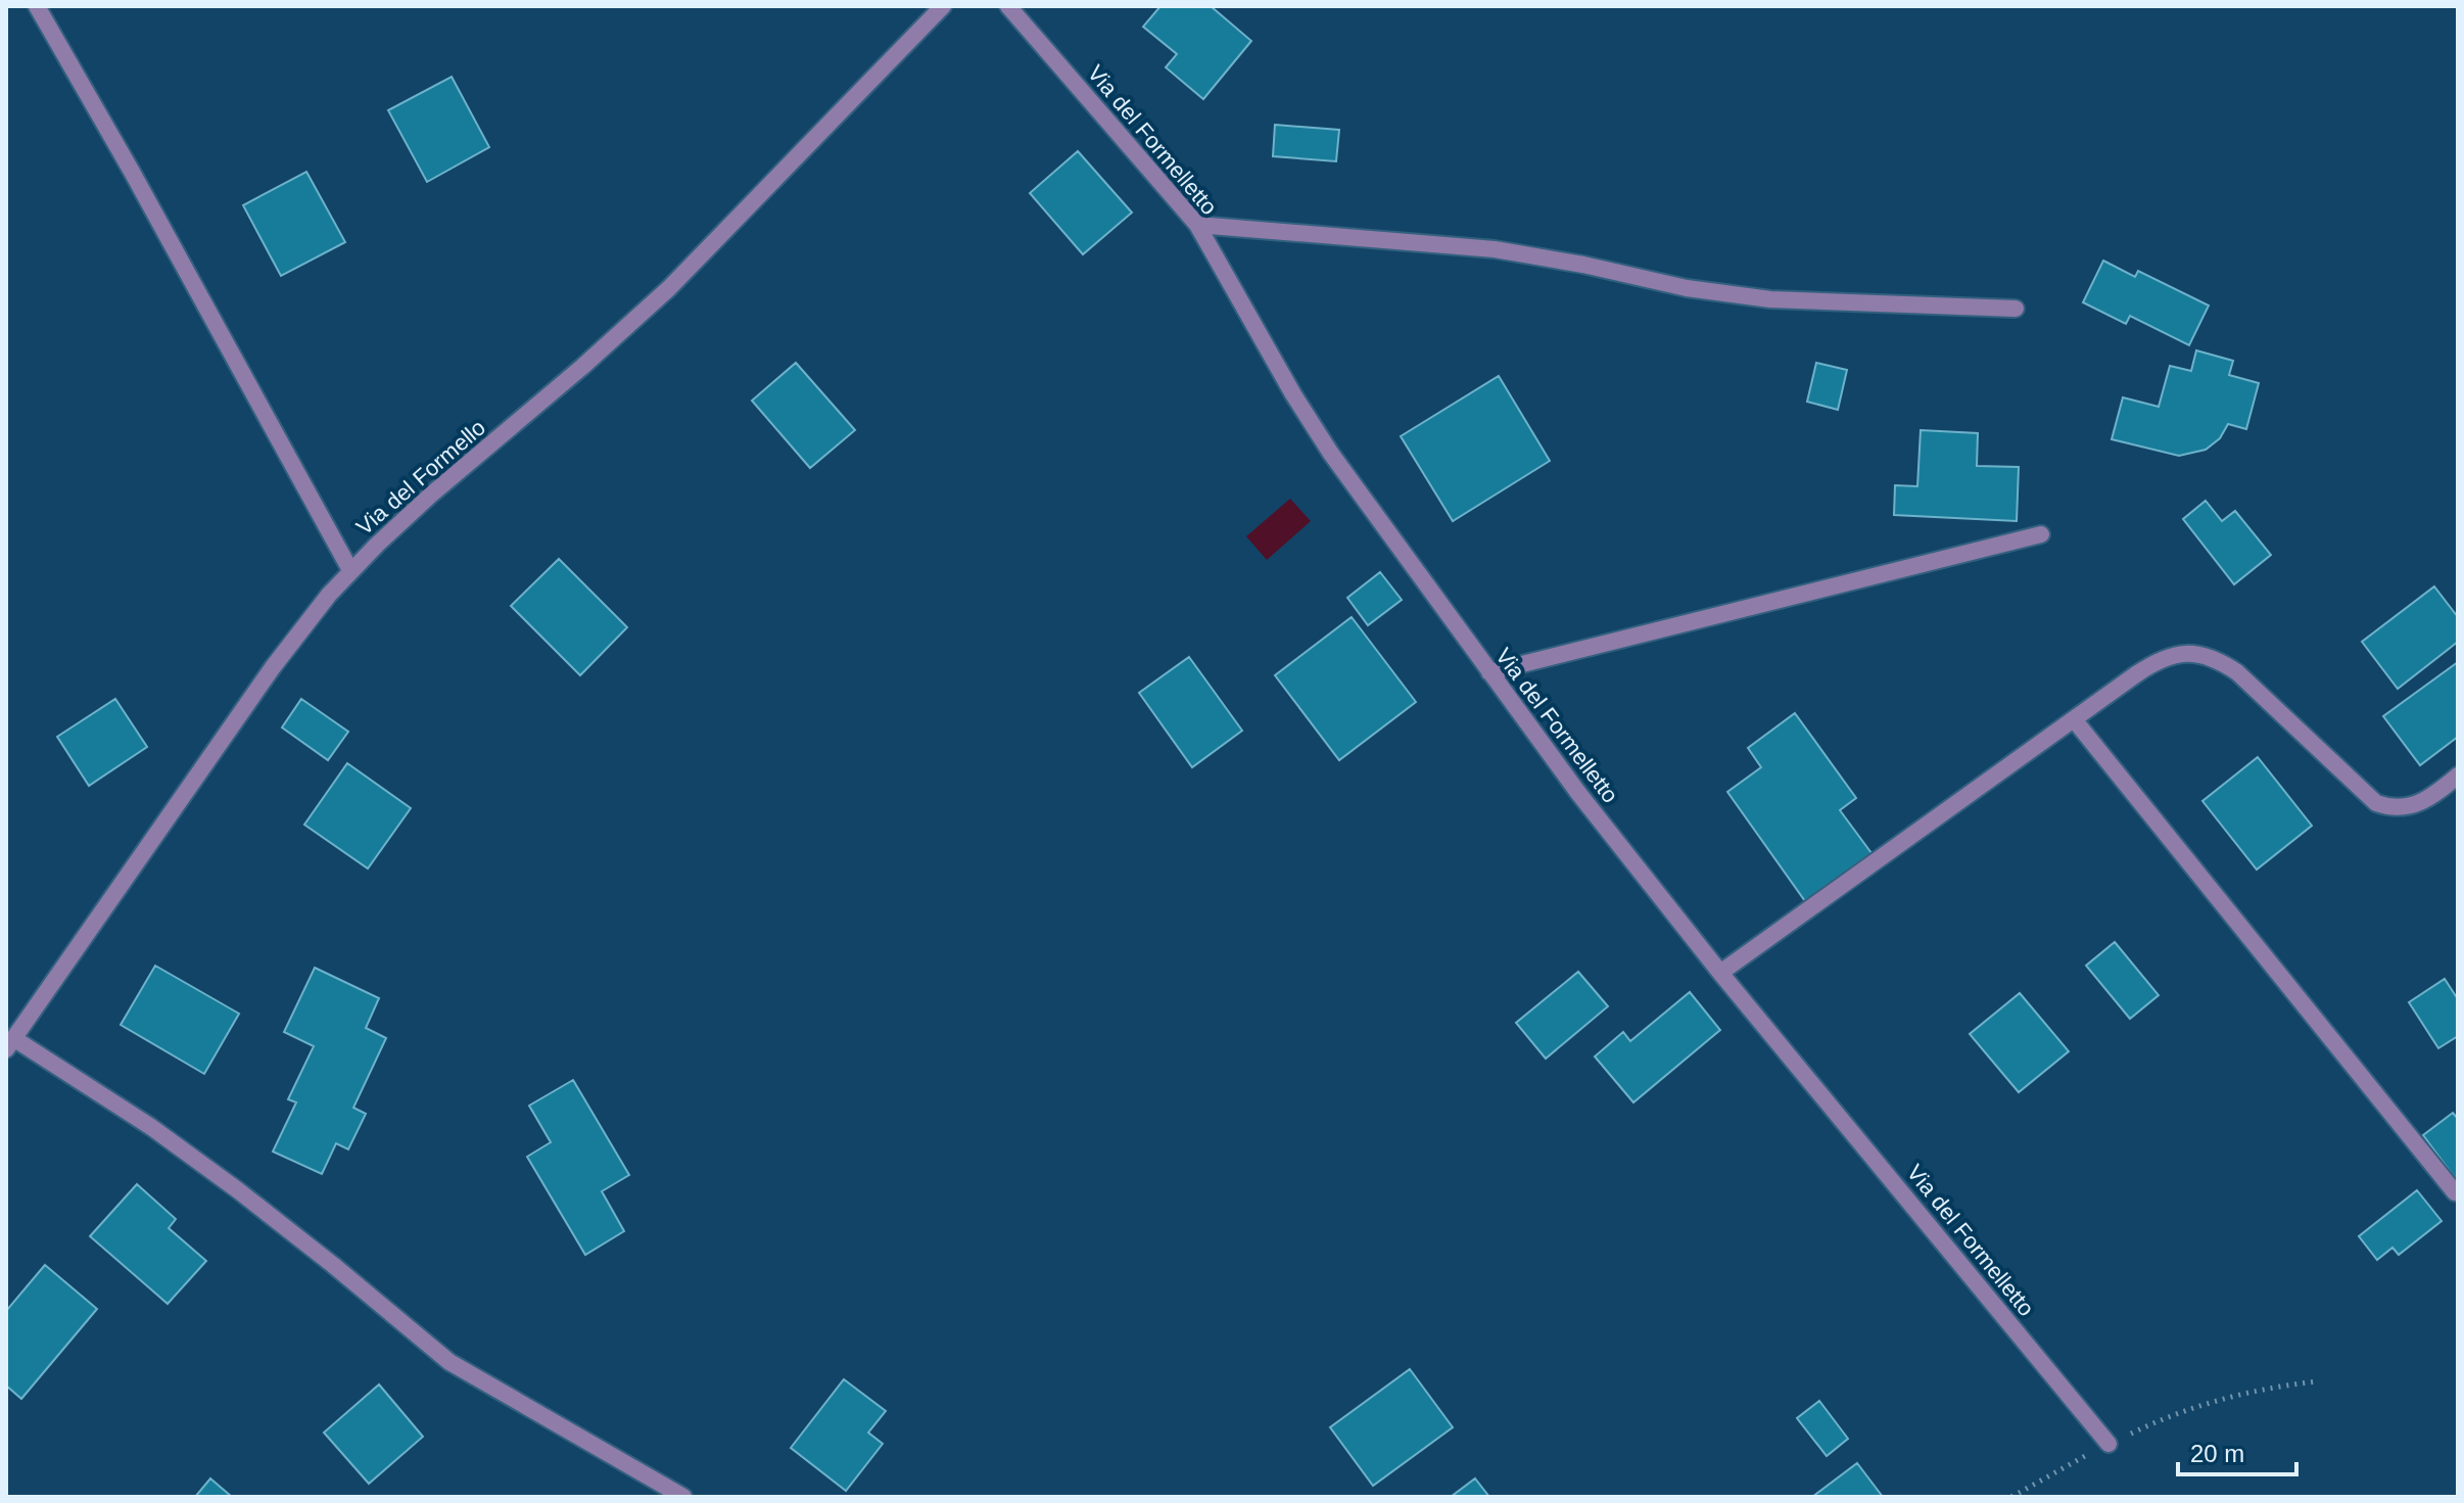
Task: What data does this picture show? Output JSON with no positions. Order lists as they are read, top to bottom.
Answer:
{
  "streets": {
    "street": ["Via del Formelletto", "Via del Formello"]
  },
  "scale_bar": "20 m"
}
